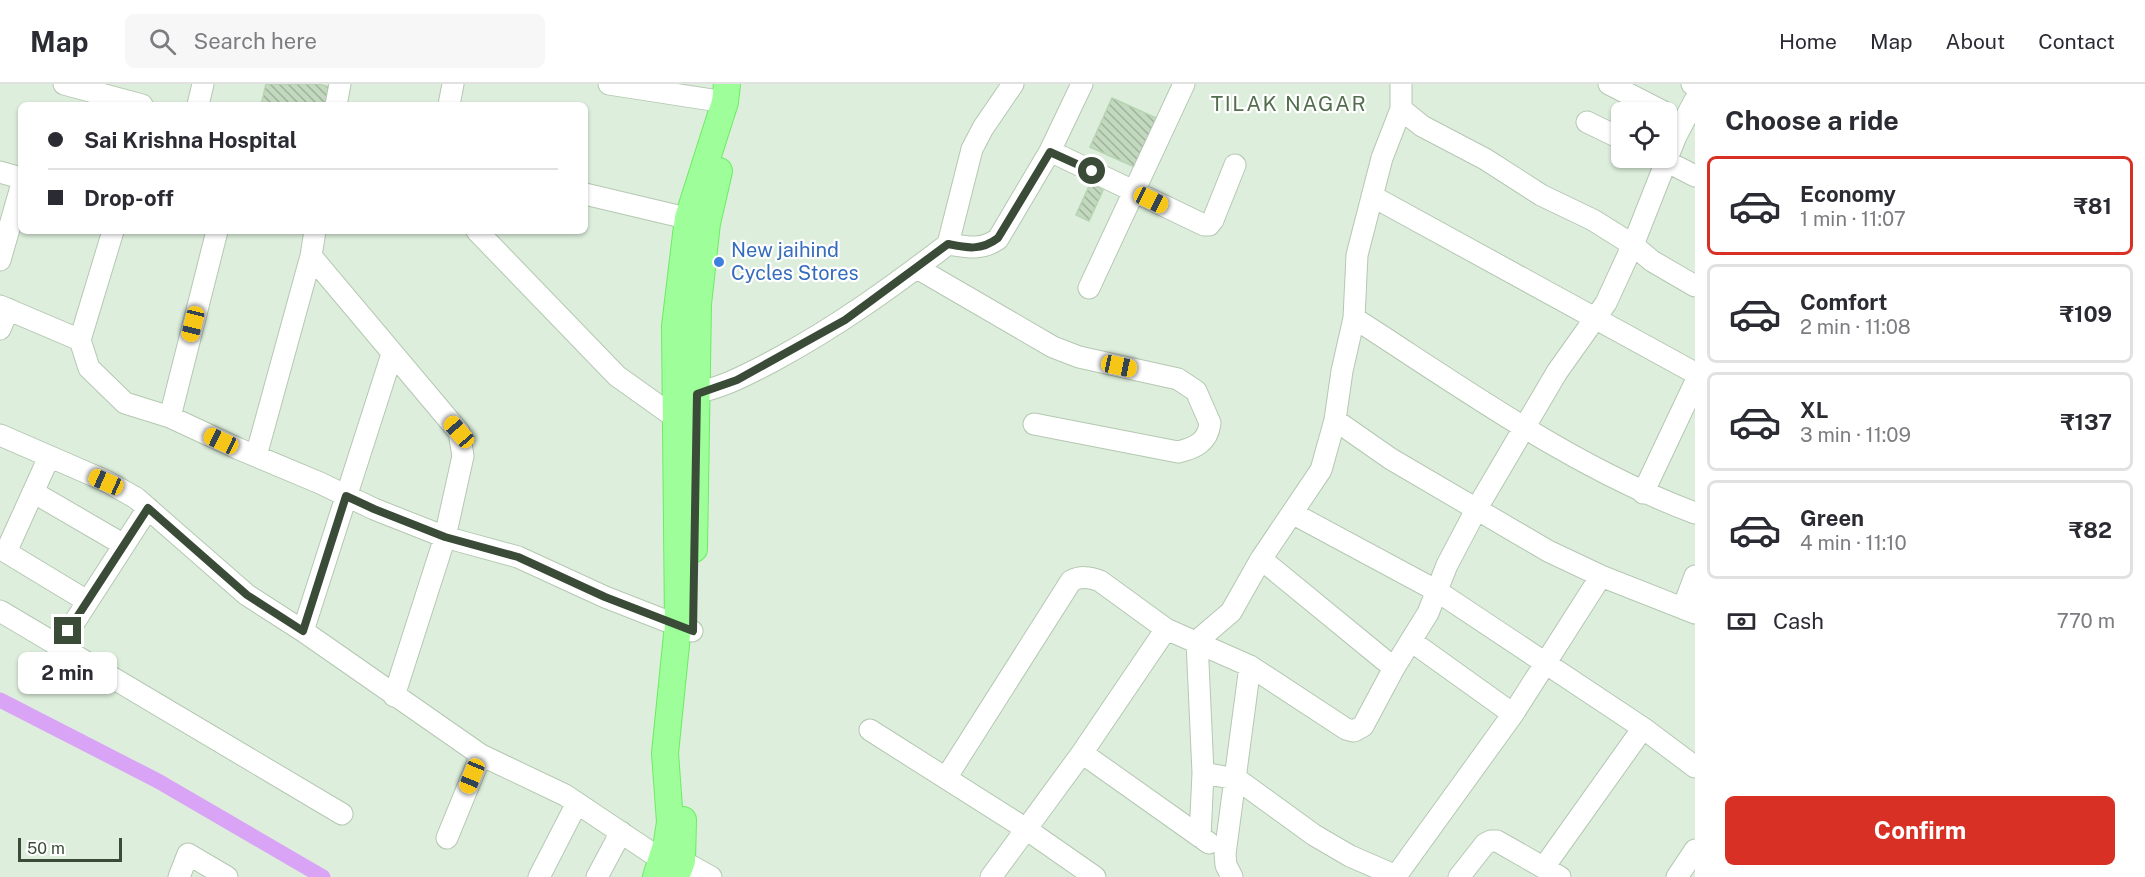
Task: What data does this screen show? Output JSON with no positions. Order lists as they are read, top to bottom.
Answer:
{
  "districts": ["TILAK NAGAR"],
  "places": ["New jaihind Cycles Stores"],
  "scale_bar": "50 m",
  "page": {
    "header": "Map",
    "search": "Search here",
    "nav": [
      "Home",
      "Map",
      "About",
      "Contact"
    ],
    "heading": "Choose a ride",
    "banner": ["Sai Krishna Hospital", "Drop-off"],
    "list": [
      {
        "name": "Economy",
        "note": "1 min · 11:07",
        "value": "₹81"
      },
      {
        "name": "Comfort",
        "note": "2 min · 11:08",
        "value": "₹109"
      },
      {
        "name": "XL",
        "note": "3 min · 11:09",
        "value": "₹137"
      },
      {
        "name": "Green",
        "note": "4 min · 11:10",
        "value": "₹82"
      }
    ],
    "pay": ["Cash", "770 m"],
    "bubble": "2 min",
    "buttons": "Confirm",
    "scale": "50 m"
  }
}
